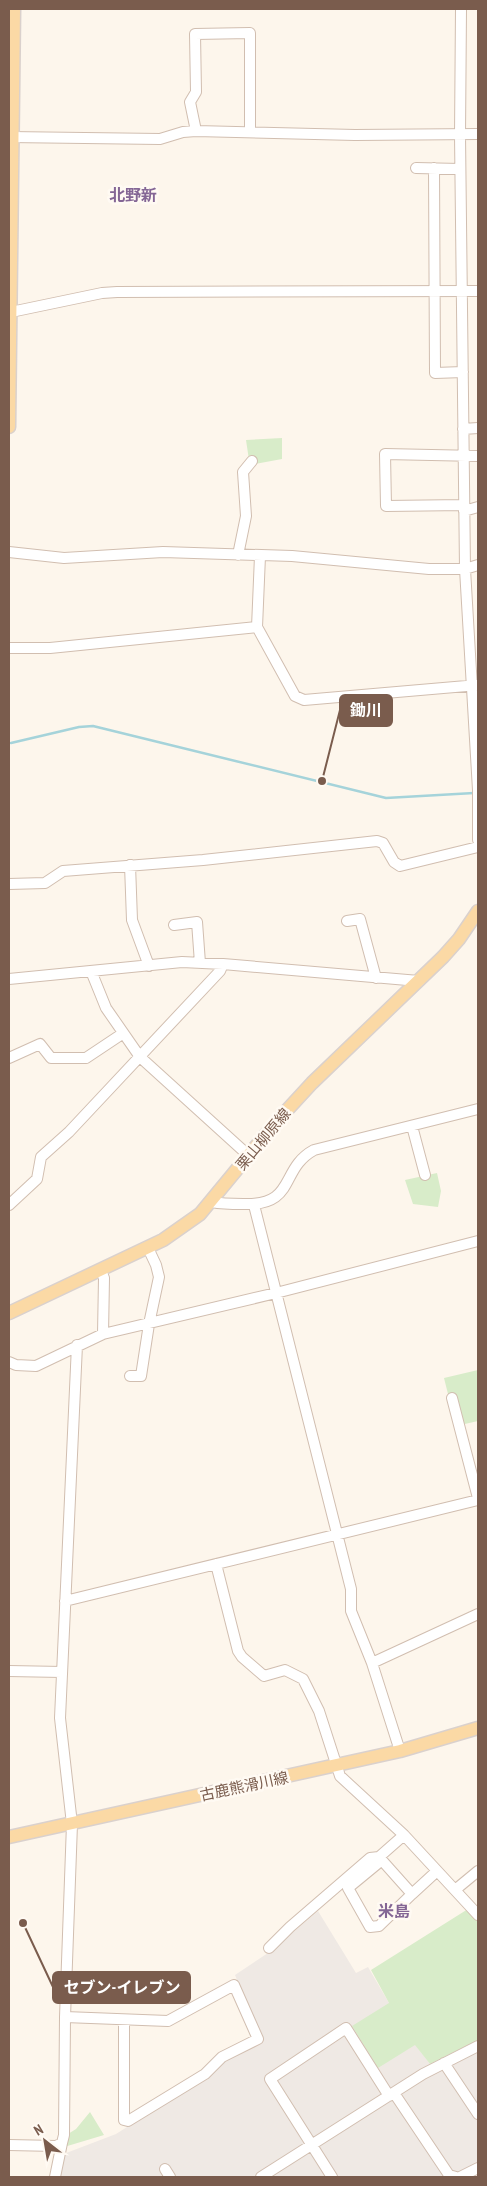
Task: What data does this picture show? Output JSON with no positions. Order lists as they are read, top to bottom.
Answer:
{
  "streets": {
    "main road": ["栗山柳原線", "古鹿熊滑川線"]
  },
  "districts": ["北野新", "米島"],
  "places": ["鋤川", "セブン-イレブン"],
  "north": "top left"
}
